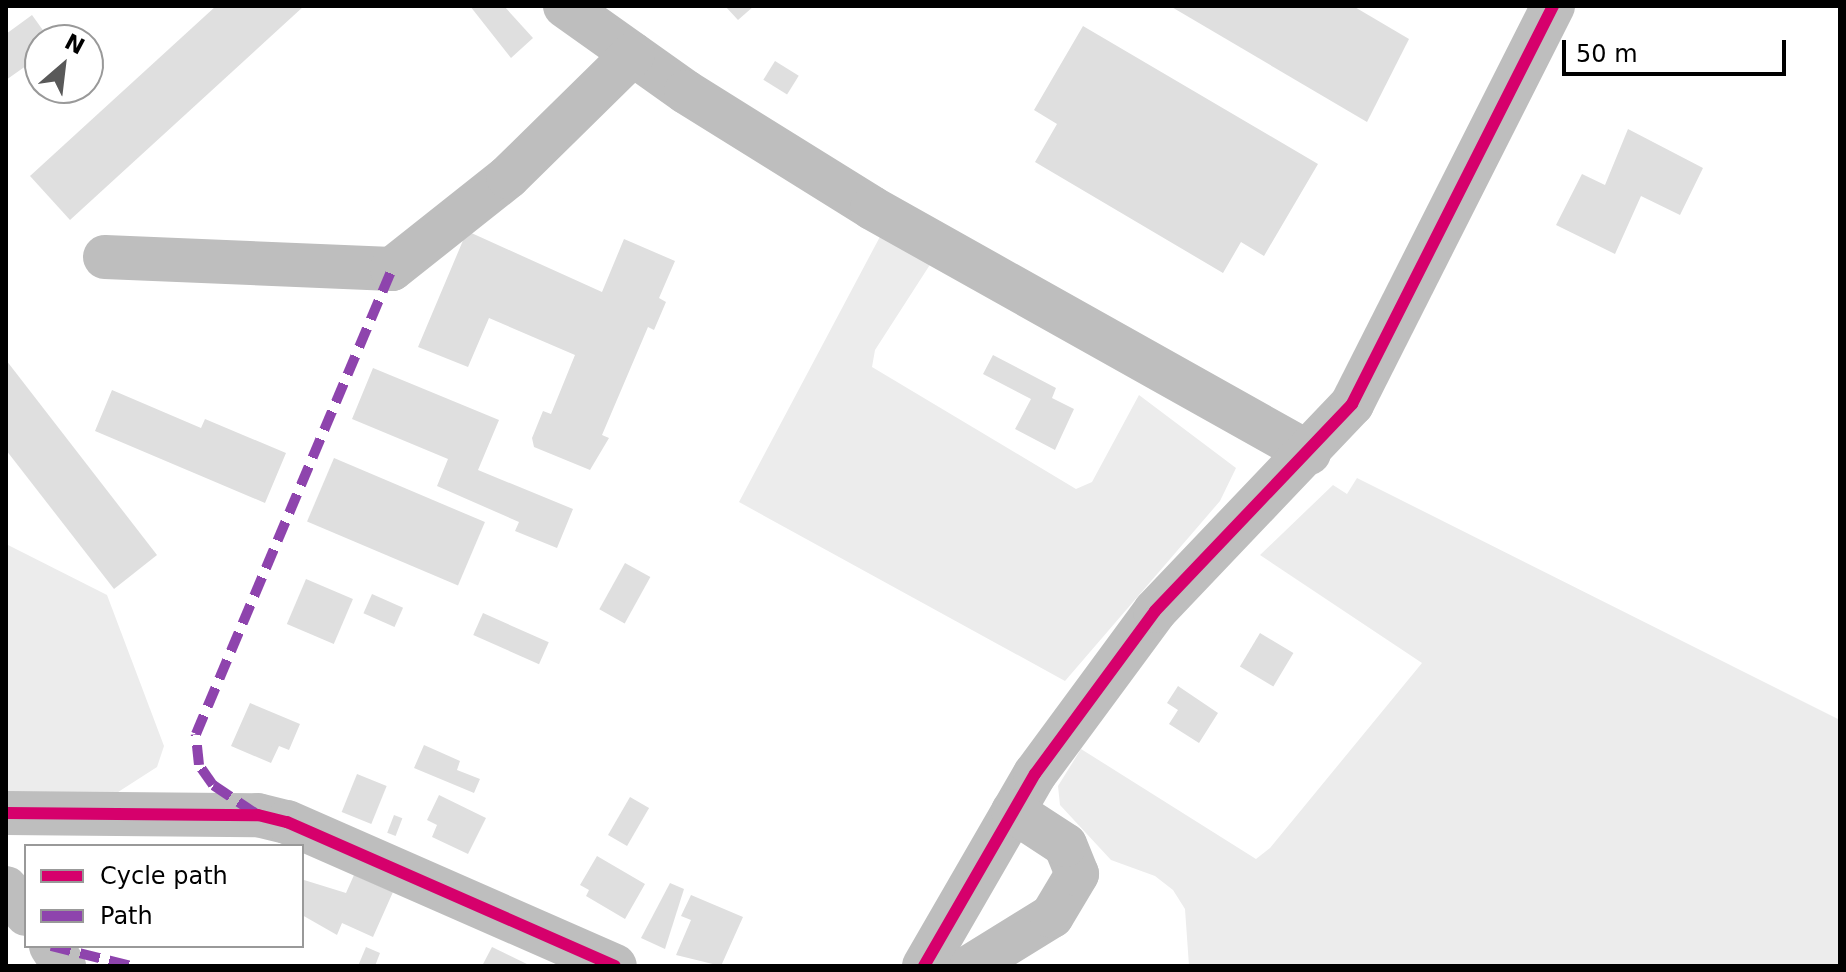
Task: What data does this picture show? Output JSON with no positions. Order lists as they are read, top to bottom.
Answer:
{
  "legend": ["Cycle path", "Path"],
  "scale_bar": "50 m",
  "north": "top right"
}
